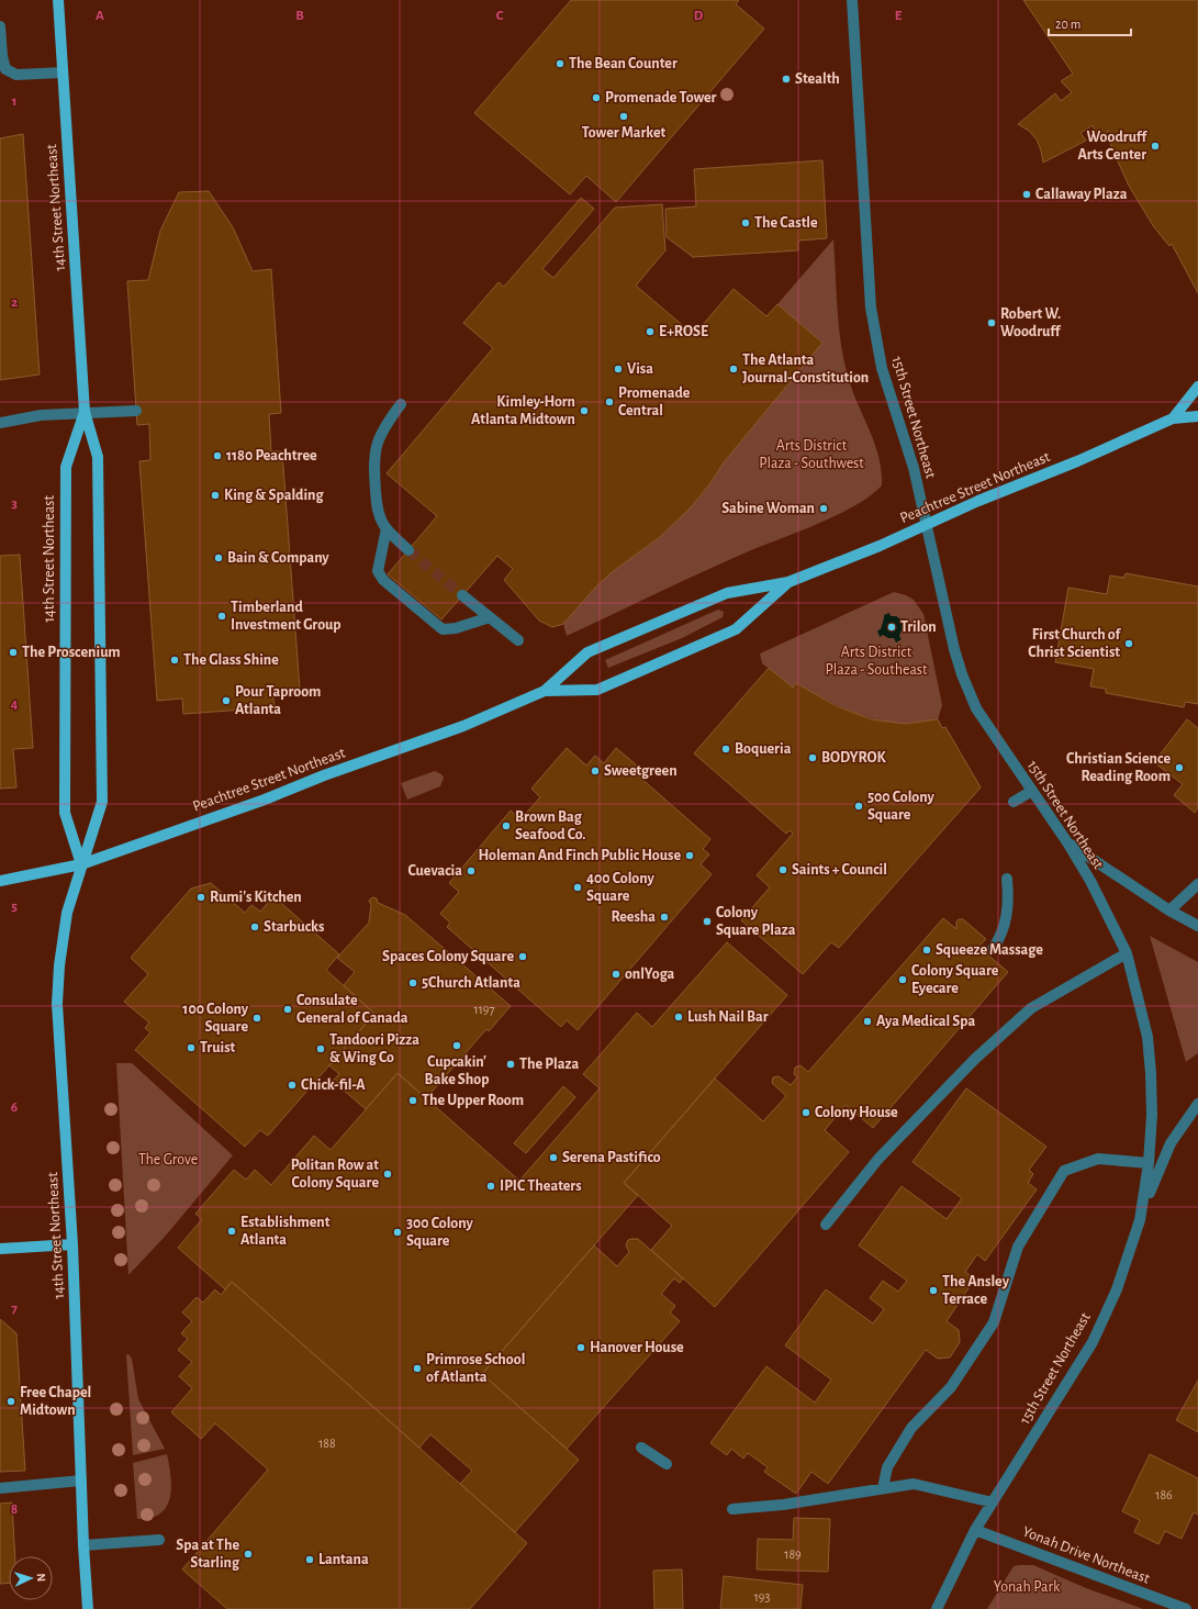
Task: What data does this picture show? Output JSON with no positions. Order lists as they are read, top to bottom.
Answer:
{
  "streets": {
    "main road": ["14th Street Northeast", "Peachtree Street Northeast"],
    "street": ["15th Street Northeast", "Yonah Drive Northeast"]
  },
  "crossings": [
    ["14th Street Northeast", "Peachtree Street Northeast"],
    ["15th Street Northeast", "Peachtree Street Northeast"],
    ["15th Street Northeast", "Yonah Drive Northeast"]
  ],
  "parks": [
    "Arts District Plaza - Southwest",
    "Arts District Plaza - Southeast",
    "The Grove",
    "Yonah Park"
  ],
  "places": [
    "The Bean Counter",
    "Stealth",
    "Promenade Tower",
    "Tower Market",
    "Woodruff Arts Center",
    "Callaway Plaza",
    "The Castle",
    "Robert W. Woodruff",
    "E+ROSE",
    "Visa",
    "The Atlanta Journal-Constitution",
    "Promenade Central",
    "Kimley-Horn Atlanta Midtown",
    "1180 Peachtree",
    "King & Spalding",
    "Sabine Woman",
    "Bain & Company",
    "Timberland Investment Group",
    "Trilon",
    "First Church of Christ Scientist",
    "The Proscenium",
    "The Glass Shine",
    "Pour Taproom Atlanta",
    "Boqueria",
    "BODYROK",
    "Christian Science Reading Room",
    "Sweetgreen",
    "500 Colony Square",
    "Brown Bag Seafood Co.",
    "Holeman And Finch Public House",
    "Saints + Council",
    "Cuevacia",
    "400 Colony Square",
    "Rumi's Kitchen",
    "Reesha",
    "Colony Square Plaza",
    "Starbucks",
    "Squeeze Massage",
    "Spaces Colony Square",
    "onlYoga",
    "Colony Square Eyecare",
    "5Church Atlanta",
    "Consulate General of Canada",
    "Lush Nail Bar",
    "100 Colony Square",
    "Aya Medical Spa",
    "Cupcakin' Bake Shop",
    "Truist",
    "Tandoori Pizza & Wing Co",
    "The Plaza",
    "Chick-fil-A",
    "The Upper Room",
    "Colony House",
    "Serena Pastifico",
    "Politan Row at Colony Square",
    "IPIC Theaters",
    "Establishment Atlanta",
    "300 Colony Square",
    "The Ansley Terrace",
    "Hanover House",
    "Primrose School of Atlanta",
    "Free Chapel Midtown",
    "Spa at The Starling",
    "Lantana"
  ],
  "house_numbers": [
    "1197",
    "188",
    "186",
    "189",
    "193"
  ],
  "scale_bar": "20 m",
  "north": "right",
  "grid": {
    "columns": [
      "A",
      "B",
      "C",
      "D",
      "E"
    ],
    "rows": [
      "1",
      "2",
      "3",
      "4",
      "5",
      "6",
      "7",
      "8"
    ]
  }
}
